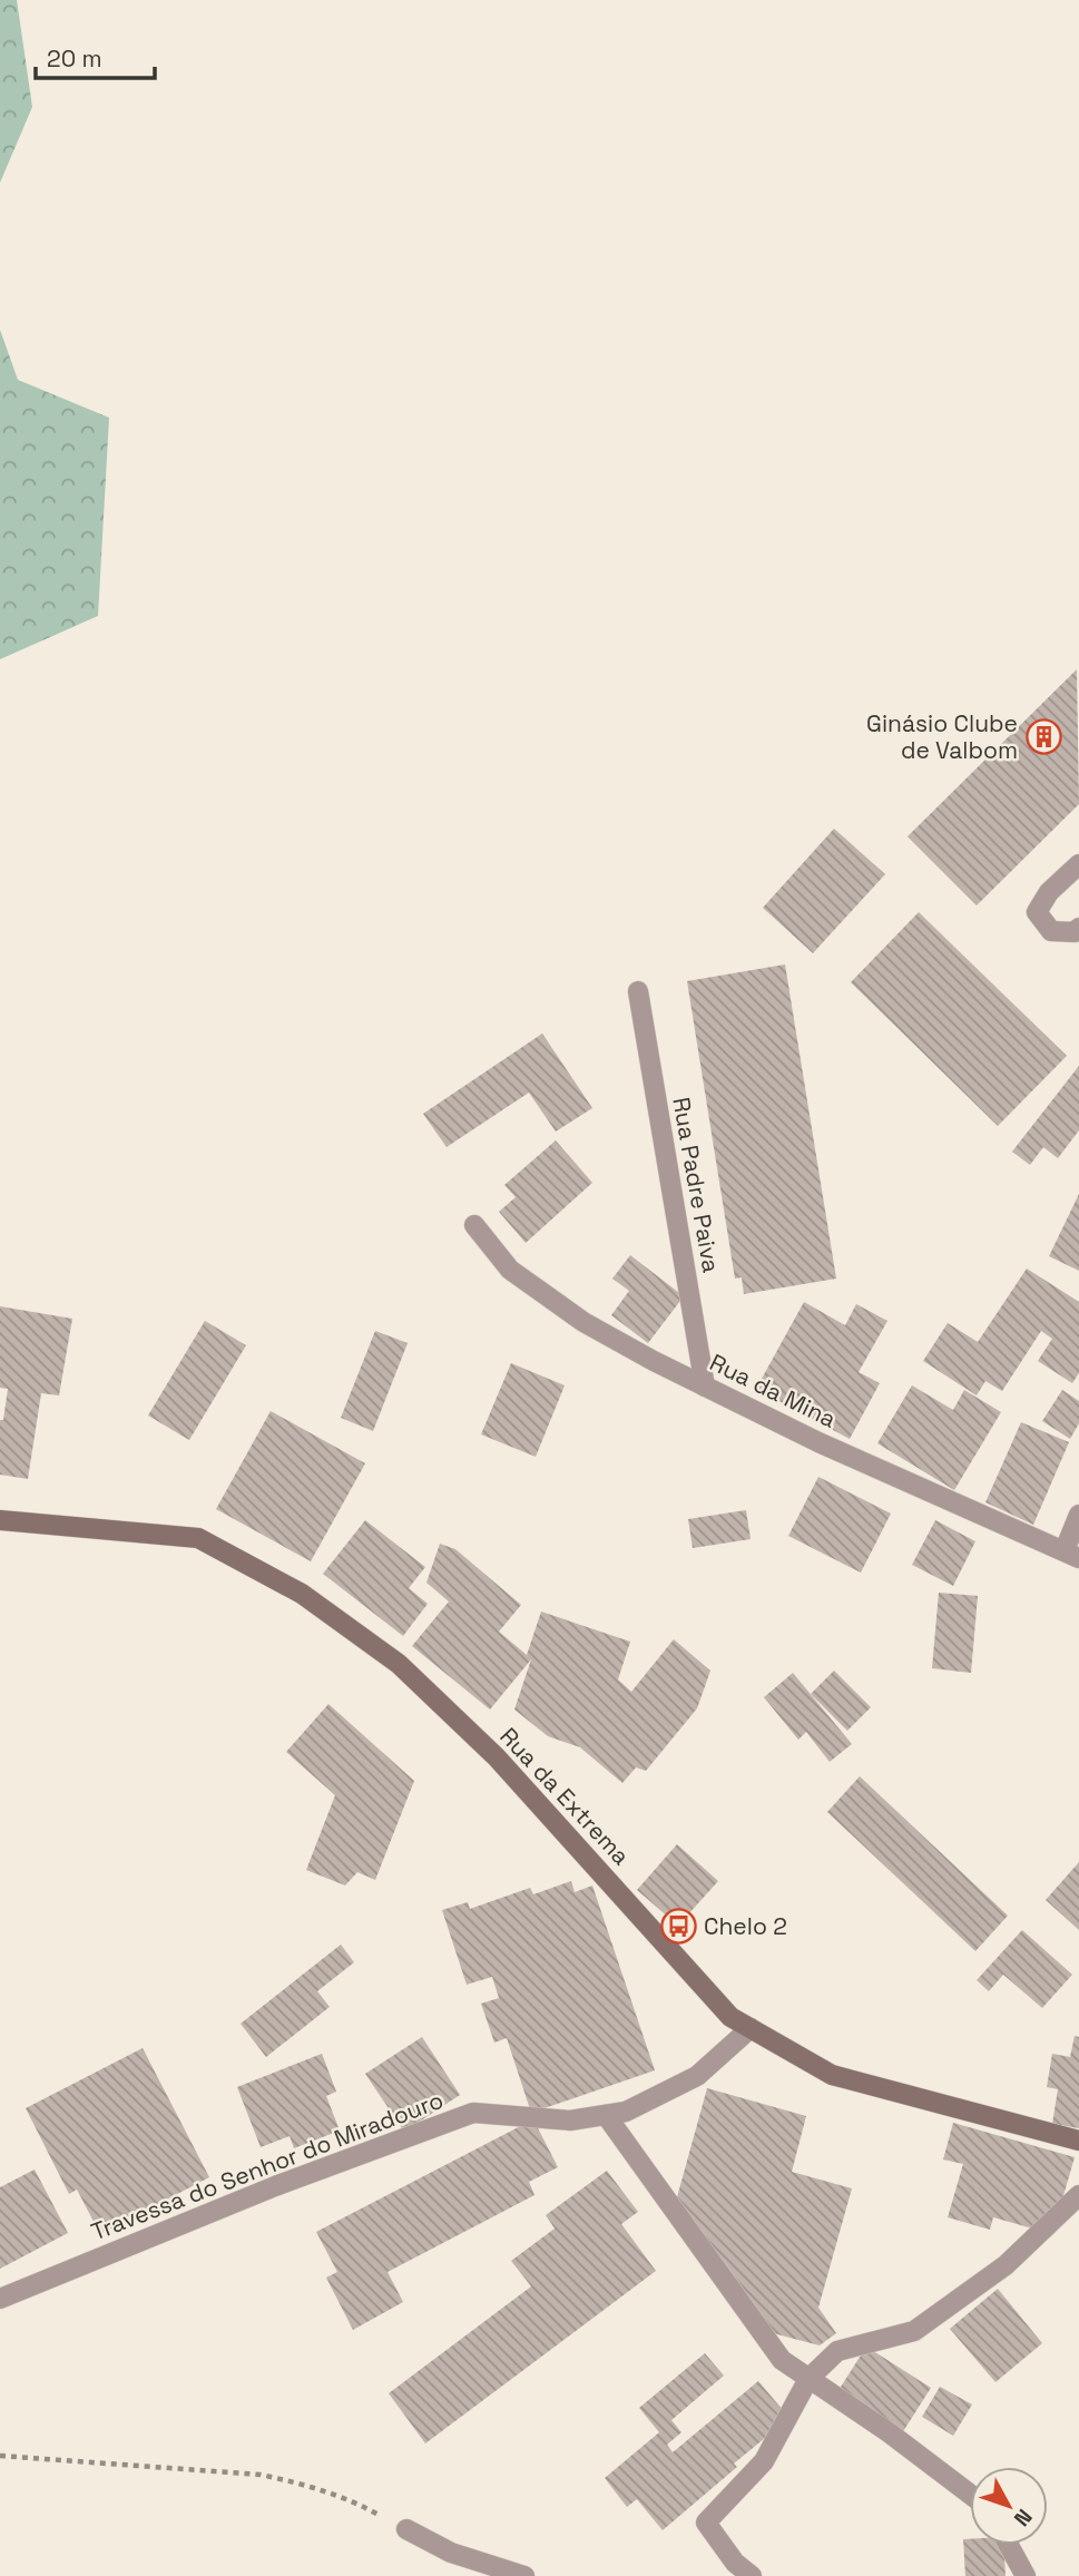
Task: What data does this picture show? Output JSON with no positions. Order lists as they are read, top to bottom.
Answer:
{
  "streets": {
    "street": [
      "Rua Padre Paiva",
      "Rua da Mina",
      "Rua da Extrema",
      "Travessa do Senhor do Miradouro"
    ]
  },
  "crossings": [
    ["Rua Padre Paiva", "Rua da Mina"],
    ["Rua da Extrema", "Travessa do Senhor do Miradouro"]
  ],
  "places": {
    "building": ["Ginásio Clube de Valbom"],
    "bus stop": ["Chelo 2"]
  },
  "scale_bar": "20 m",
  "north": "bottom right"
}
